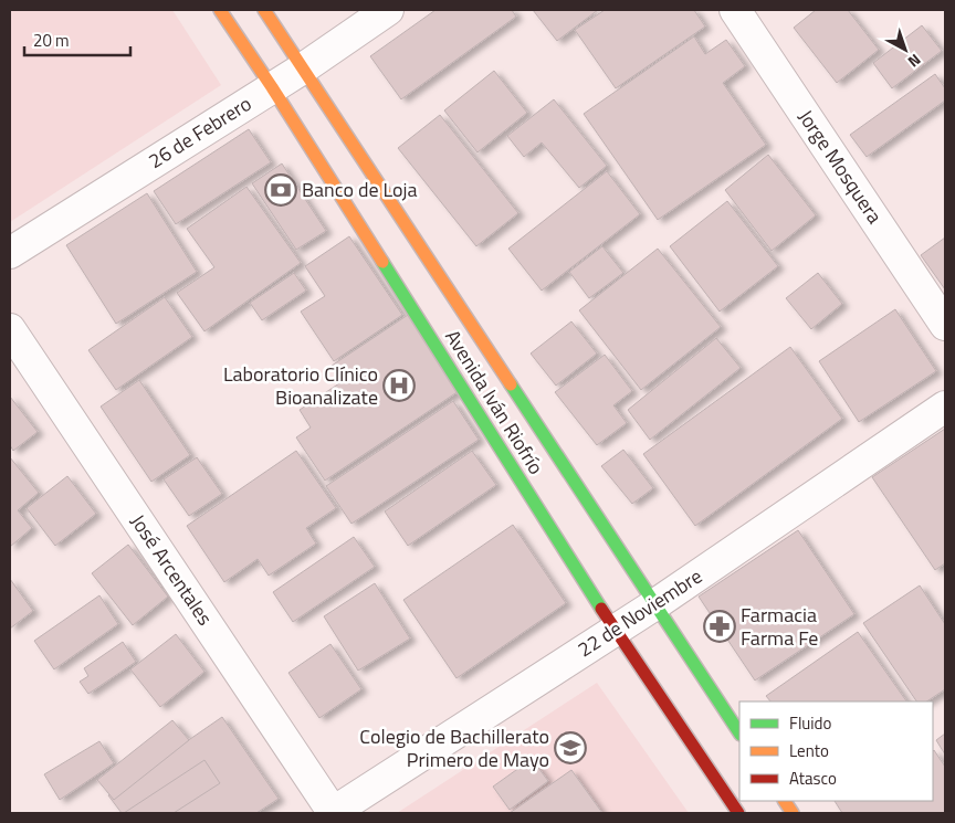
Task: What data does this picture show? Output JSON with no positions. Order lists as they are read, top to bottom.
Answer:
{
  "streets": {
    "main road": ["Avenida Iván Riofrío"],
    "street": [
      "26 de Febrero",
      "Jorge Mosquera",
      "José Arcentales",
      "22 de Noviembre"
    ]
  },
  "crossings": [
    ["26 de Febrero", "Avenida Iván Riofrío"],
    ["Avenida Iván Riofrío", "22 de Noviembre"],
    ["José Arcentales", "22 de Noviembre"]
  ],
  "places": {
    "bank": ["Banco de Loja"],
    "hospital": ["Laboratorio Clínico Bioanalizate"],
    "pharmacy": ["Farmacia Farma Fe"],
    "school or university": ["Colegio de Bachillerato Primero de Mayo"]
  },
  "legend": ["Fluido", "Lento", "Atasco"],
  "scale_bar": "20 m",
  "north": "bottom right"
}
